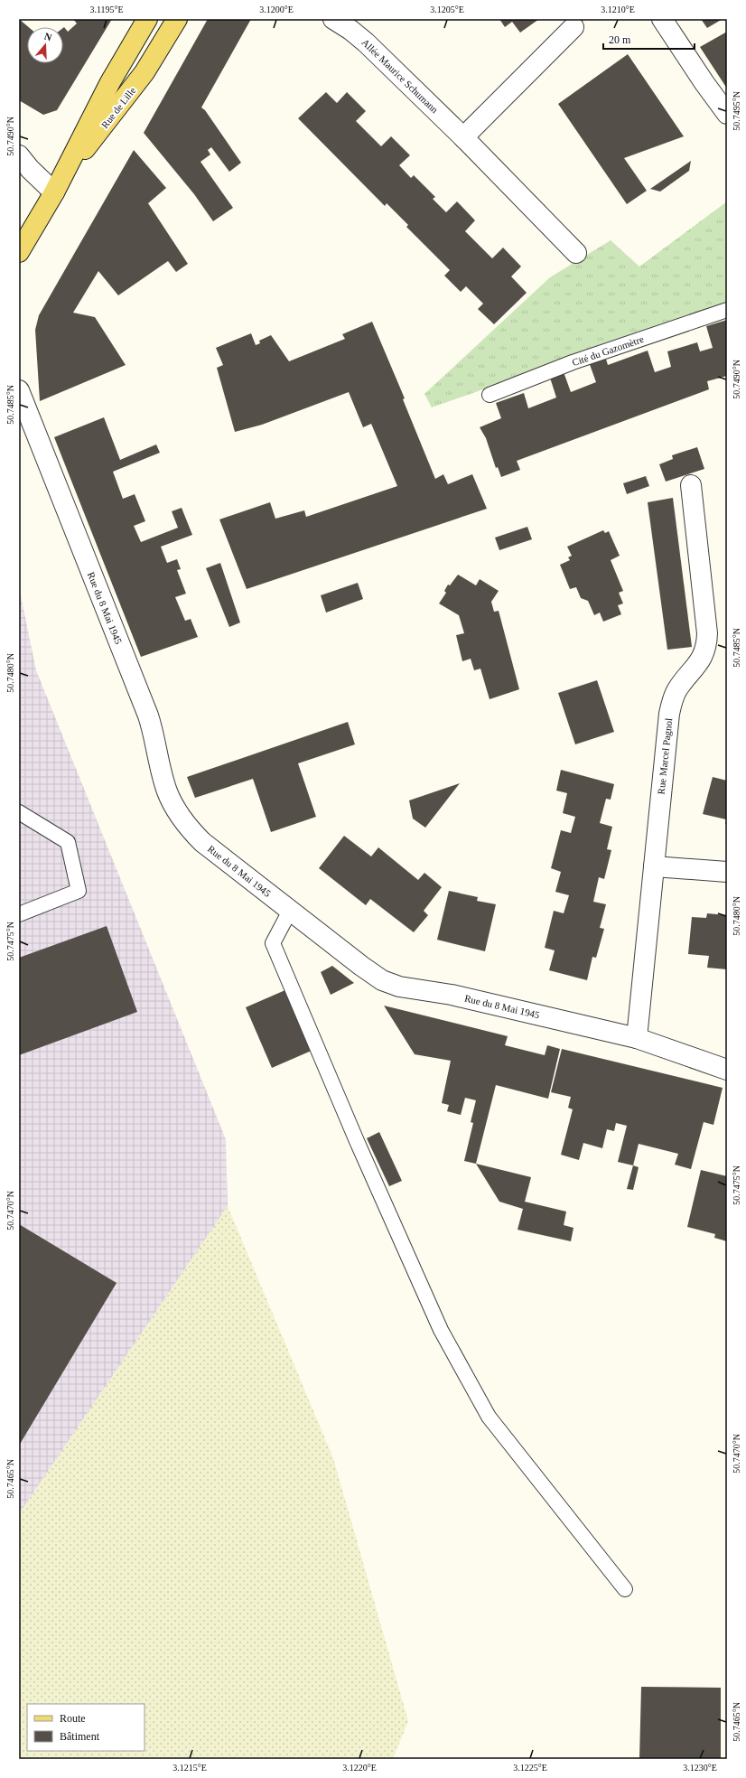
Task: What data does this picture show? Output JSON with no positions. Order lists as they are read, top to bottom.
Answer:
{
  "streets": {
    "main road": ["Rue de Lille"],
    "street": ["Allée Maurice Schumann", "Rue du 8 Mai 1945", "Rue Marcel Pagnol"],
    "lane": ["Cité du Gazomètre"]
  },
  "crossings": [
    ["Rue du 8 Mai 1945", "Rue Marcel Pagnol"]
  ],
  "legend": ["Route", "Bâtiment"],
  "scale_bar": "20 m",
  "north": "top",
  "coordinates": [
    "3.1195°E",
    "3.1200°E",
    "3.1205°E",
    "3.1210°E",
    "50.7495°N",
    "50.7490°N",
    "50.7485°N",
    "50.7480°N",
    "50.7475°N",
    "50.7470°N",
    "50.7465°N",
    "3.1215°E",
    "3.1220°E",
    "3.1225°E",
    "3.1230°E"
  ]
}
